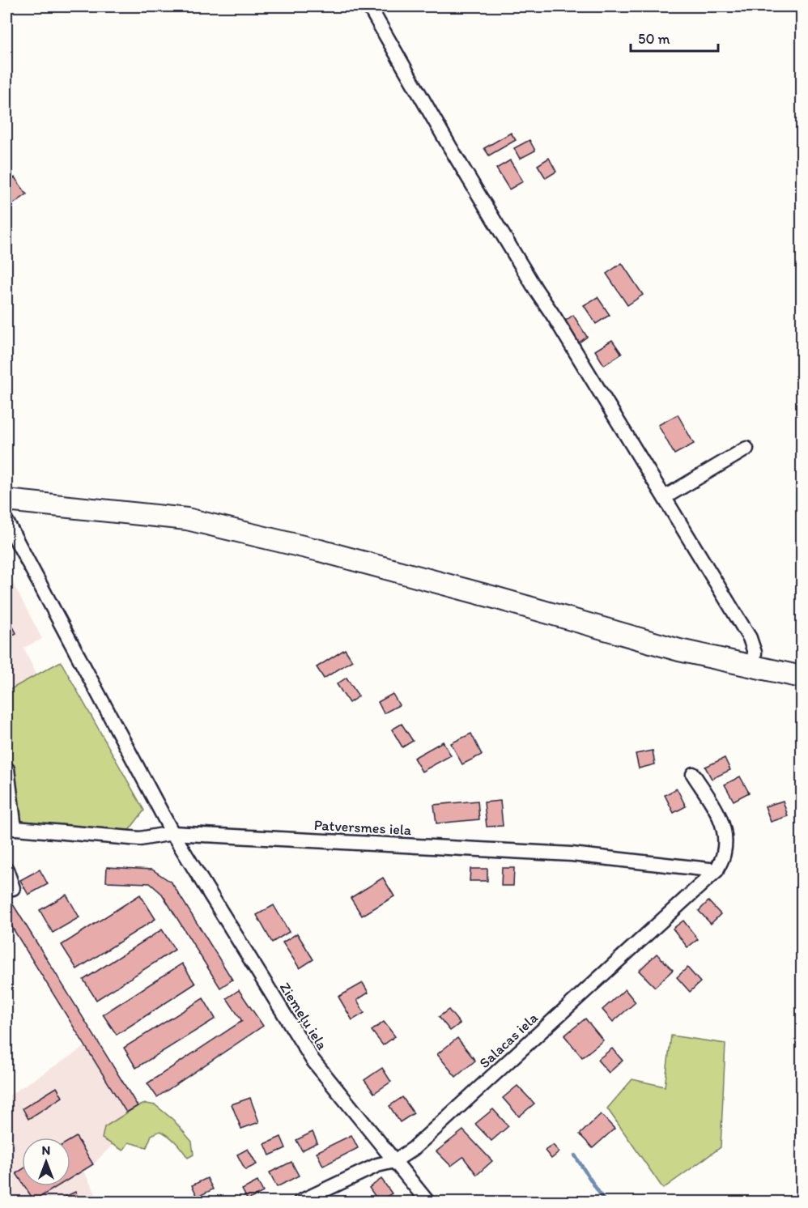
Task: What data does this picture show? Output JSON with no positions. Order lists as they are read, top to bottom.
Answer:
{
  "streets": {
    "street": ["Patversmes iela", "Ziemeļu iela", "Salacas iela"]
  },
  "crossings": [
    ["Patversmes iela", "Ziemeļu iela"],
    ["Patversmes iela", "Salacas iela"],
    ["Ziemeļu iela", "Salacas iela"]
  ],
  "scale_bar": "50 m",
  "north": "top"
}
